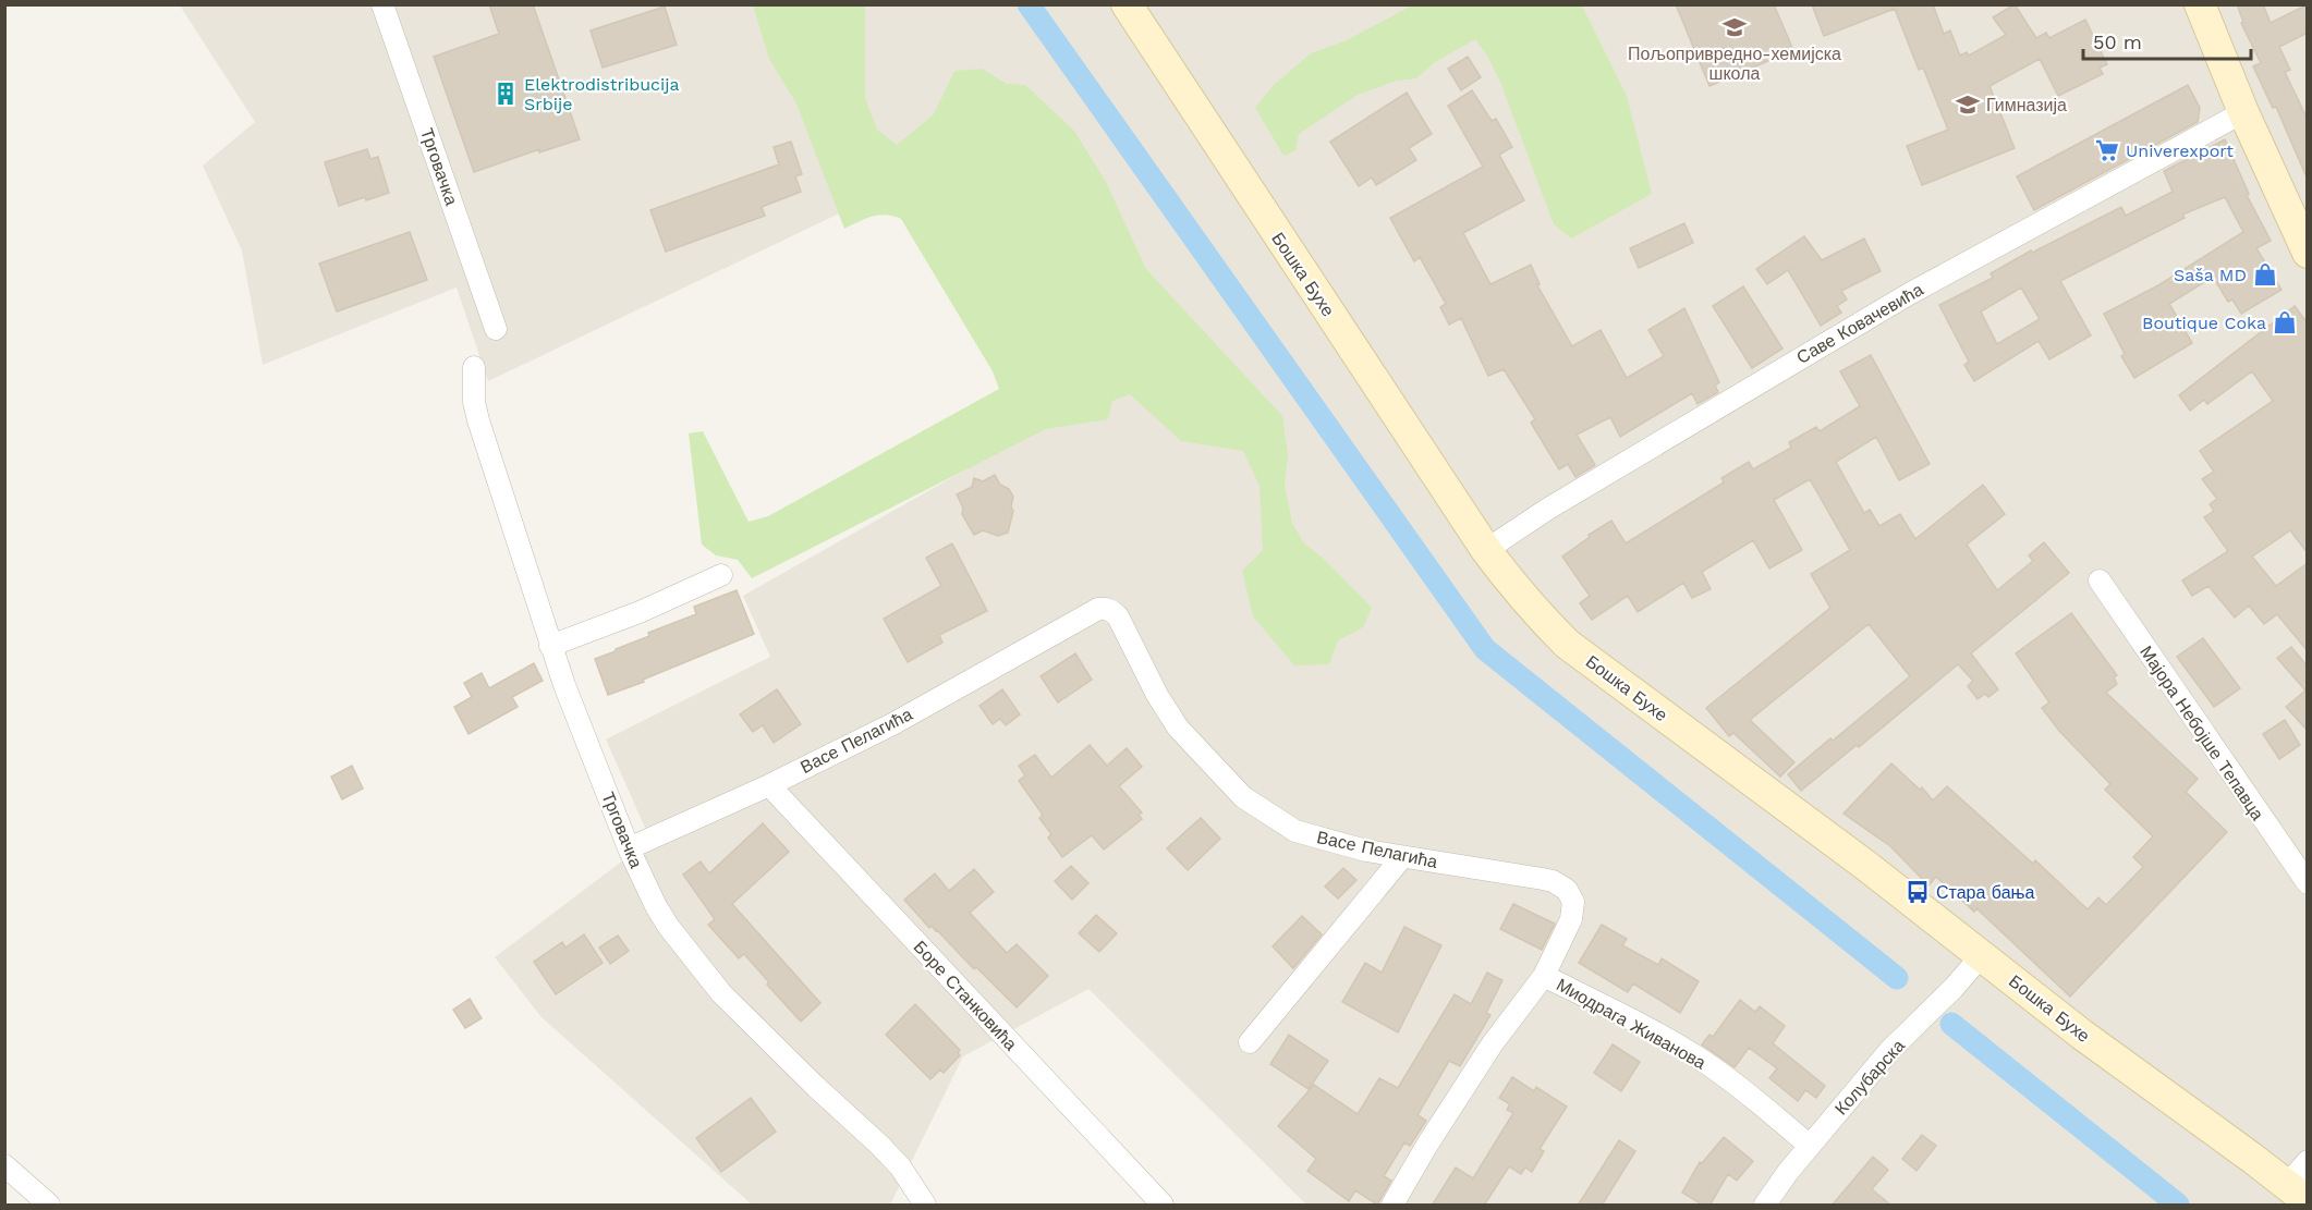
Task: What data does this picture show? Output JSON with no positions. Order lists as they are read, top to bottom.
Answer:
{
  "streets": {
    "main road": ["Бошка Бухе"],
    "street": [
      "Трговачка",
      "Саве Ковачевића",
      "Мајора Небојше Тепавца",
      "Васе Пелагића",
      "Боре Станковића",
      "Миодрага Живанова",
      "Колубарска"
    ]
  },
  "crossings": [
    ["Трговачка", "Васе Пелагића"],
    ["Бошка Бухе", "Саве Ковачевића"],
    ["Бошка Бухе", "Колубарска"],
    ["Васе Пелагића", "Боре Станковића"],
    ["Васе Пелагића", "Миодрага Живанова"],
    ["Миодрага Живанова", "Колубарска"]
  ],
  "places": {
    "school or university": ["Пољопривредно-хемијска школа", "Гимназија"],
    "building": ["Elektrodistribucija Srbije"],
    "supermarket": ["Univerexport"],
    "shop": ["Saša MD", "Boutique Coka"],
    "bus stop": ["Стара бања"]
  },
  "scale_bar": "50 m"
}
